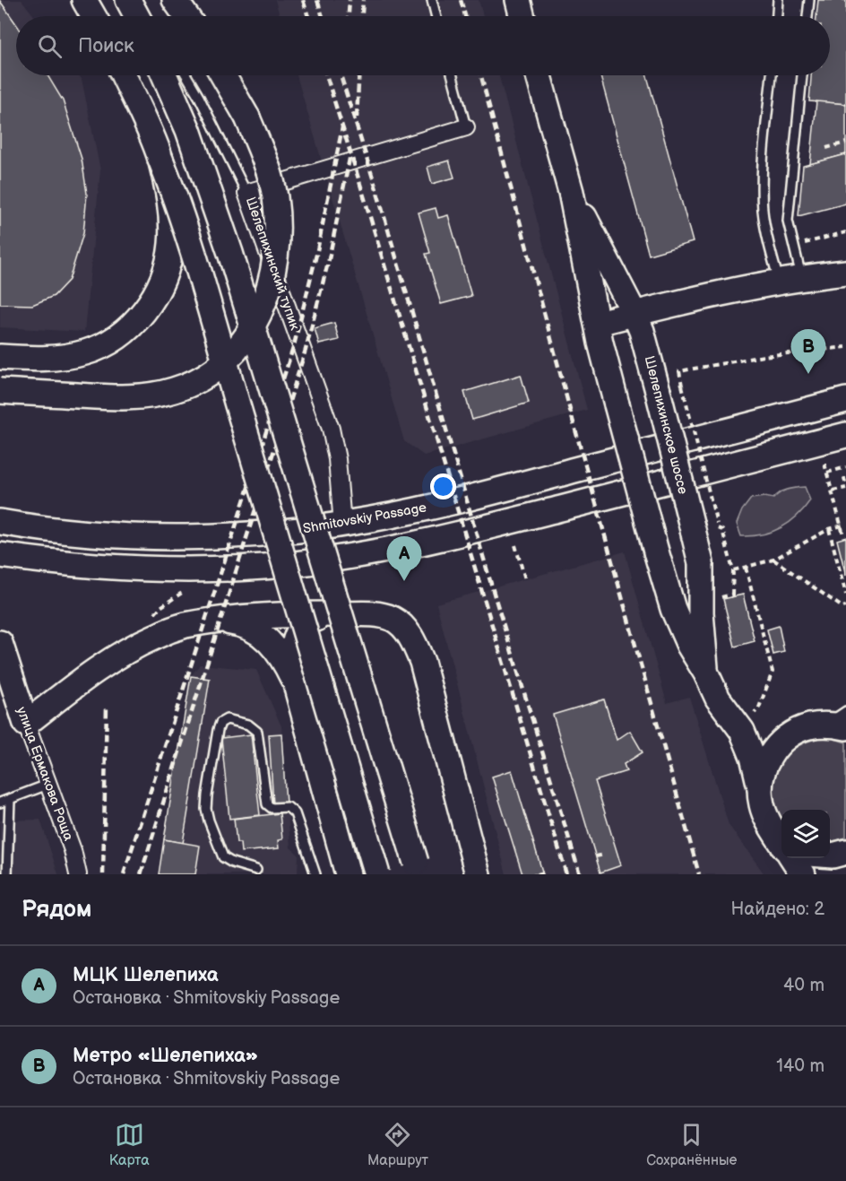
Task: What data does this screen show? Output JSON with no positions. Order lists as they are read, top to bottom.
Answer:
{
  "streets": {
    "main road": ["Шелепихинское шоссе", "Shmitovskiy Passage", "улица Ермакова Роща"],
    "street": ["Шелепихинский тупик"]
  },
  "crossings": [
    ["Шелепихинский тупик", "Shmitovskiy Passage"]
  ],
  "page": {
    "search": "Поиск",
    "pins": ["B", "A"],
    "heading": ["Рядом", "Найдено: 2"],
    "list": [
      {
        "mark": "A",
        "name": "МЦК Шелепиха",
        "note": "Остановка · Shmitovskiy Passage",
        "value": "40 m"
      },
      {
        "mark": "B",
        "name": "Метро «Шелепиха»",
        "note": "Остановка · Shmitovskiy Passage",
        "value": "140 m"
      }
    ],
    "nav": ["Карта", "Маршрут", "Сохранённые"]
  }
}
